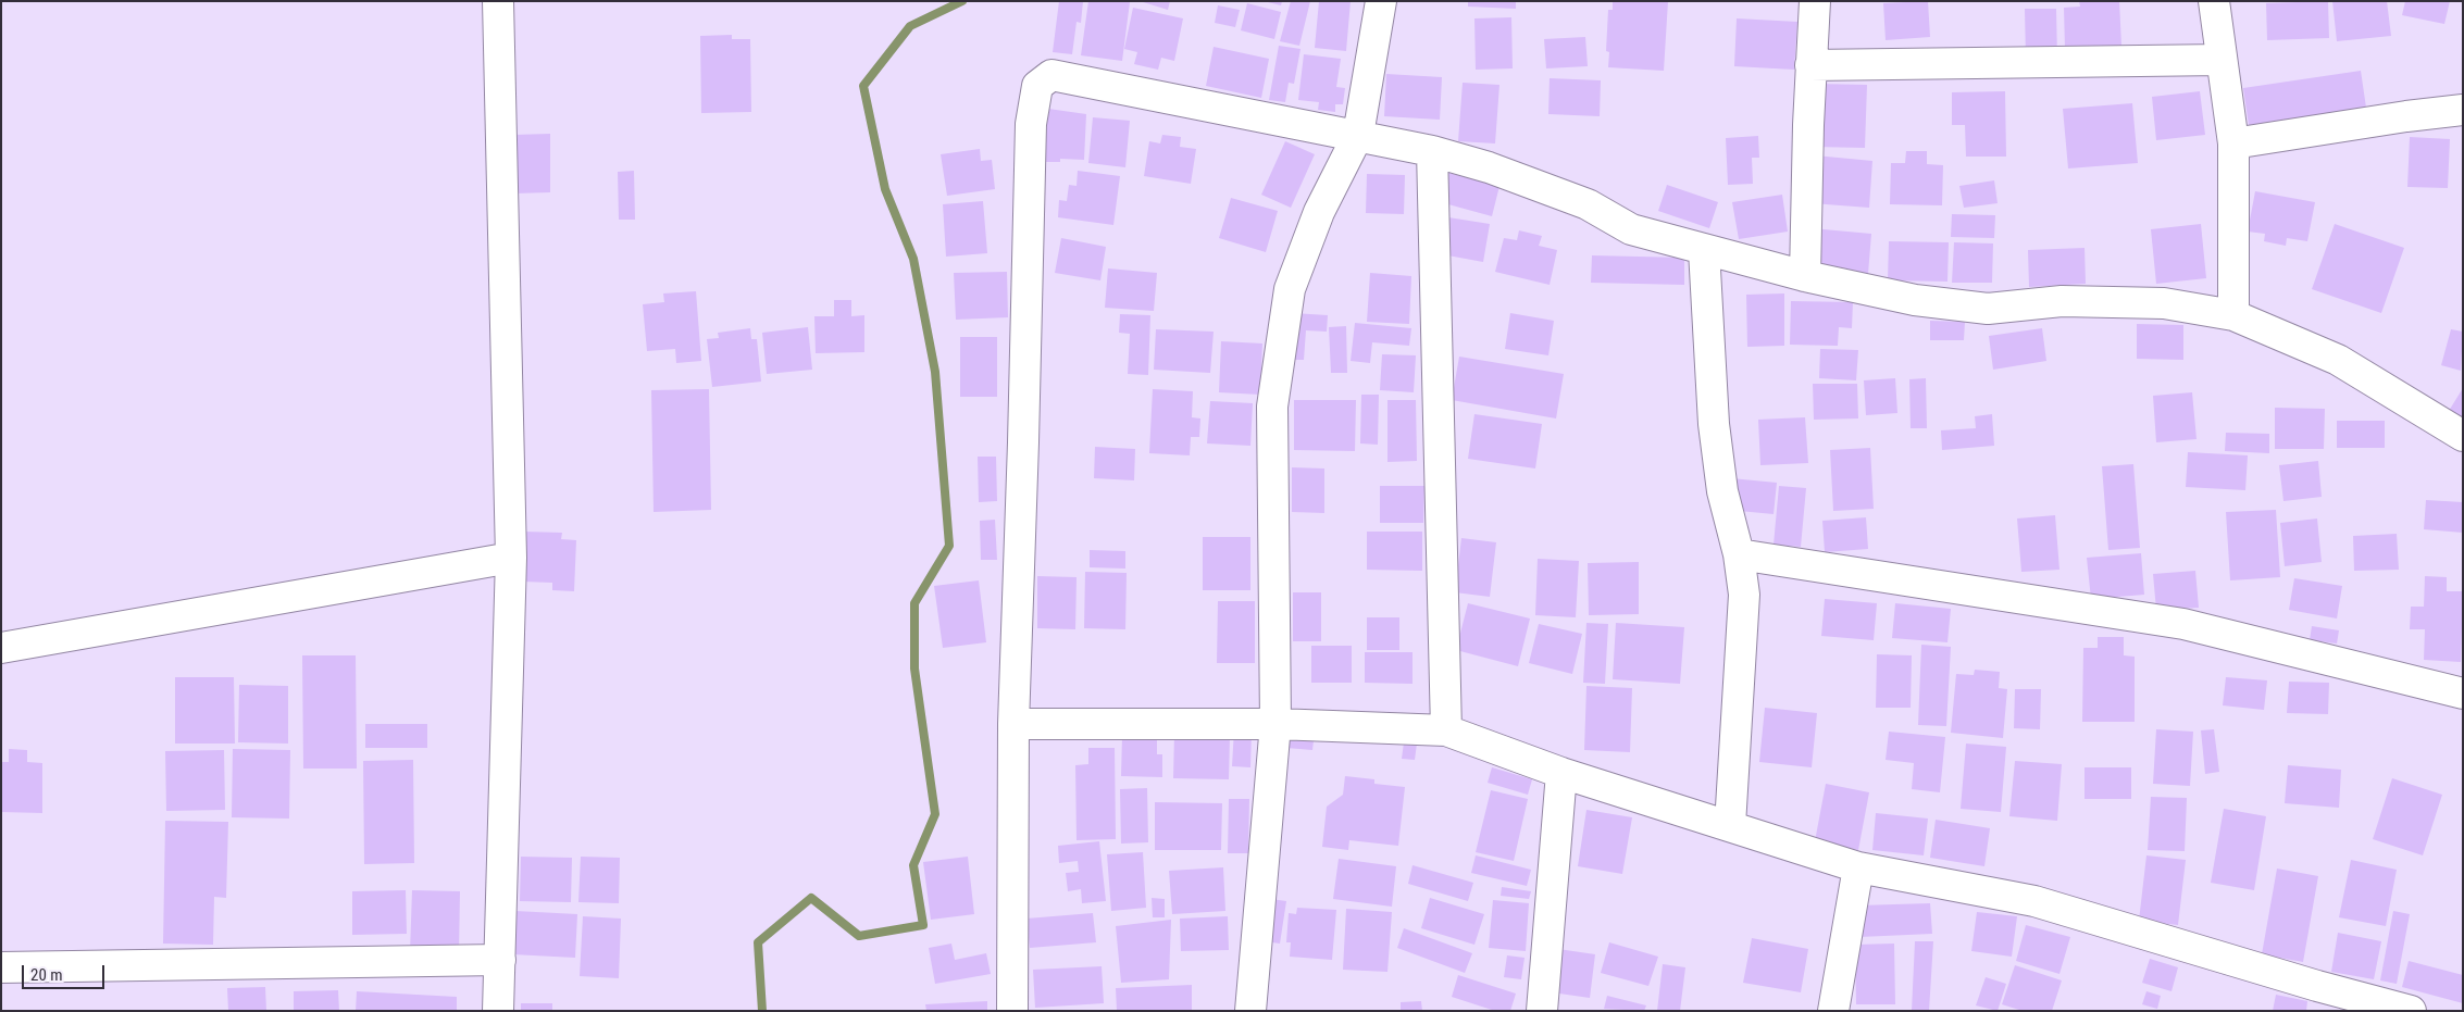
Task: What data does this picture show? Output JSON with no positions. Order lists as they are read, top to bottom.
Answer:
{
  "scale_bar": "20 m"
}
